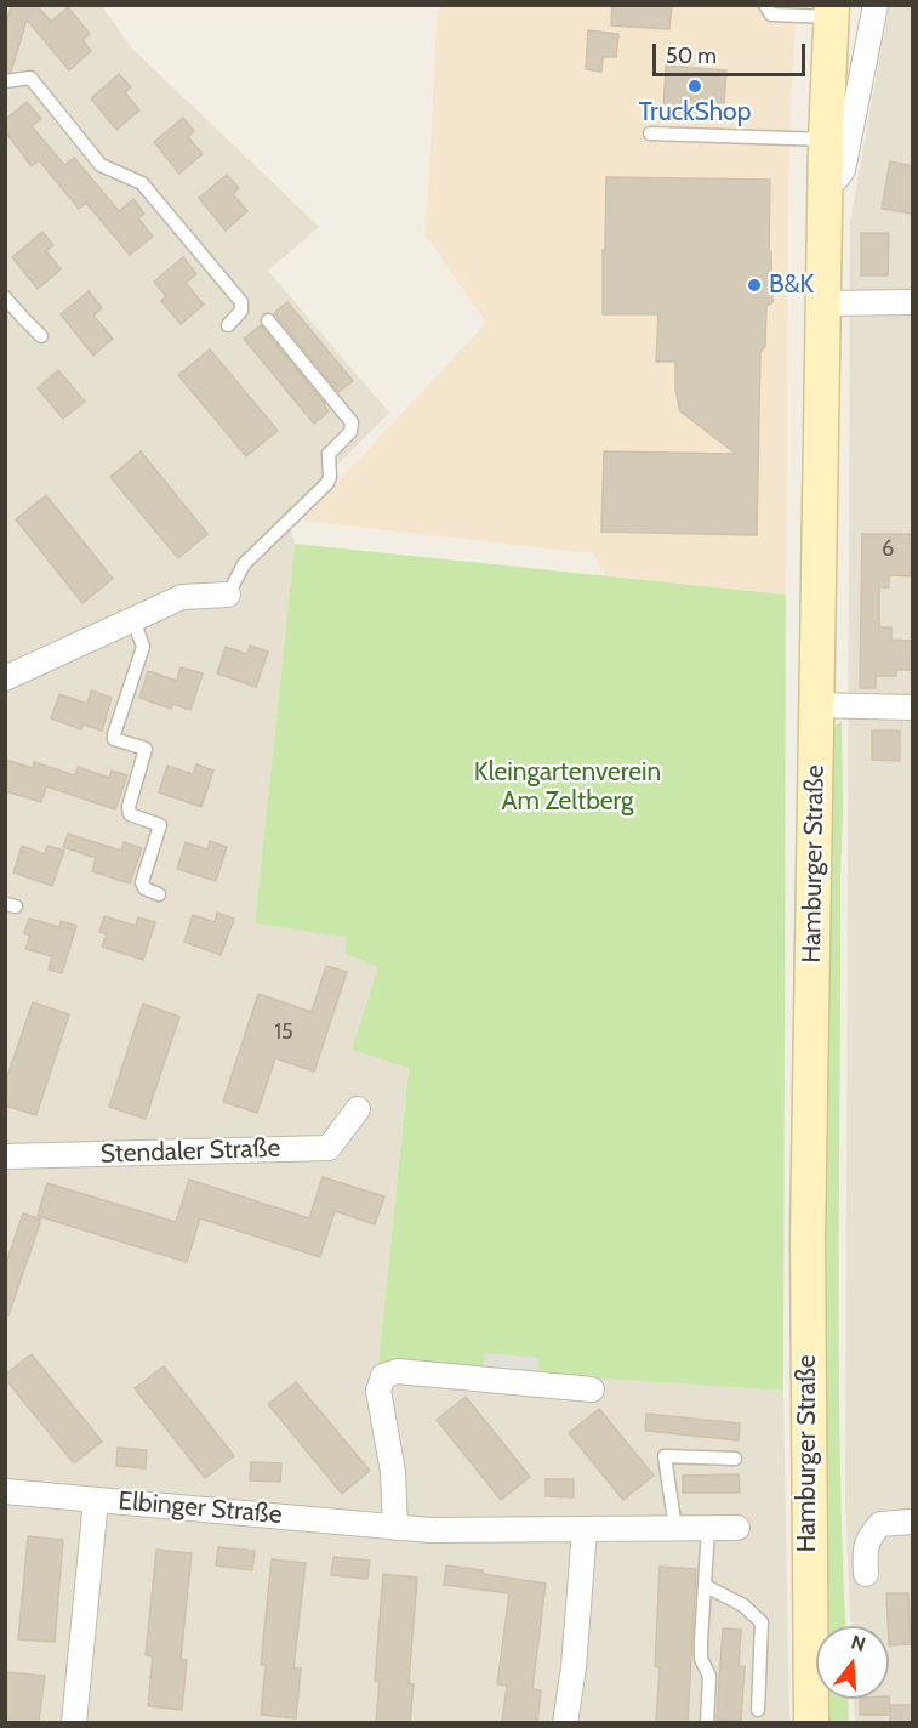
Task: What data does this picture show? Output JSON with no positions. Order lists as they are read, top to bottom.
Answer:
{
  "streets": {
    "main road": ["Hamburger Straße"],
    "street": ["Stendaler Straße", "Elbinger Straße"]
  },
  "parks": ["Kleingartenverein Am Zeltberg"],
  "places": ["TruckShop", "B&K"],
  "house_numbers": ["6", "15"],
  "scale_bar": "50 m",
  "north": "top"
}
